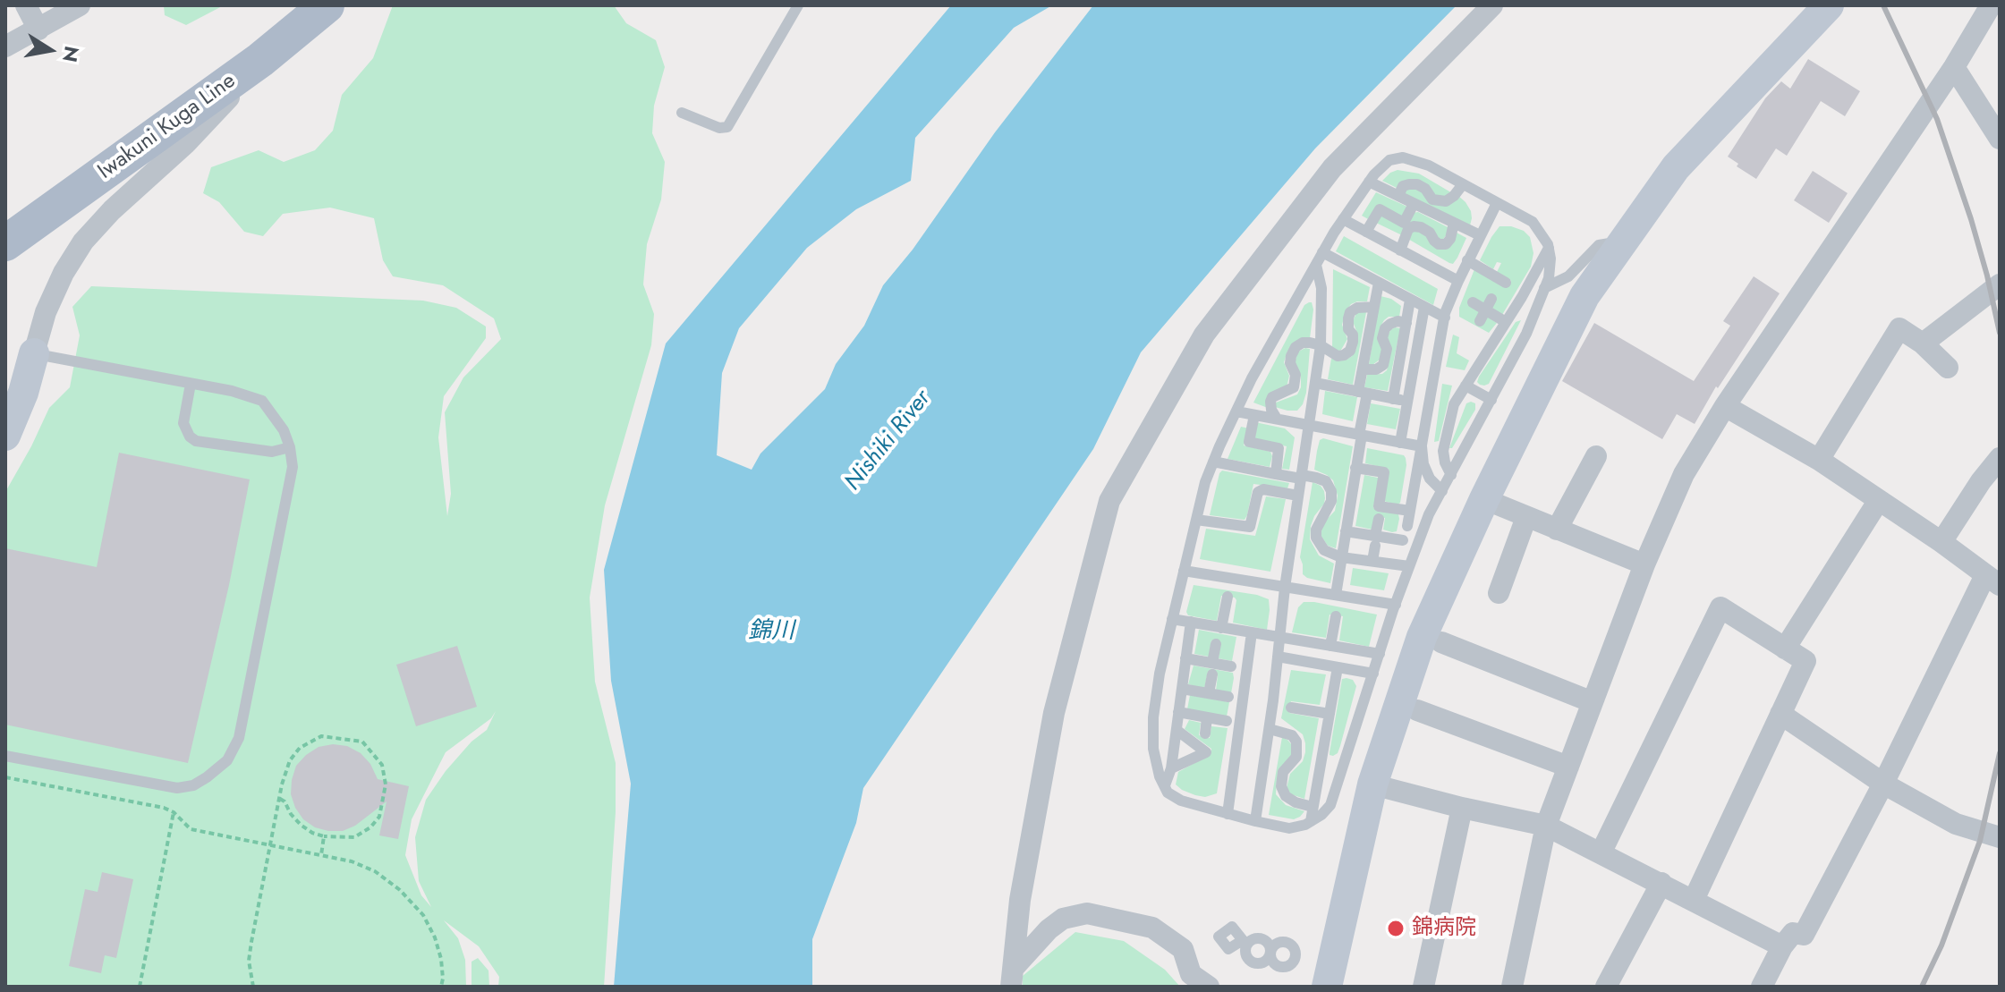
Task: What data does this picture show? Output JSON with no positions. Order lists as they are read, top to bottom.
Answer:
{
  "streets": {
    "main road": ["Iwakuni Kuga Line"]
  },
  "water": ["Nishiki River", "錦川"],
  "places": ["錦病院"],
  "north": "right"
}
